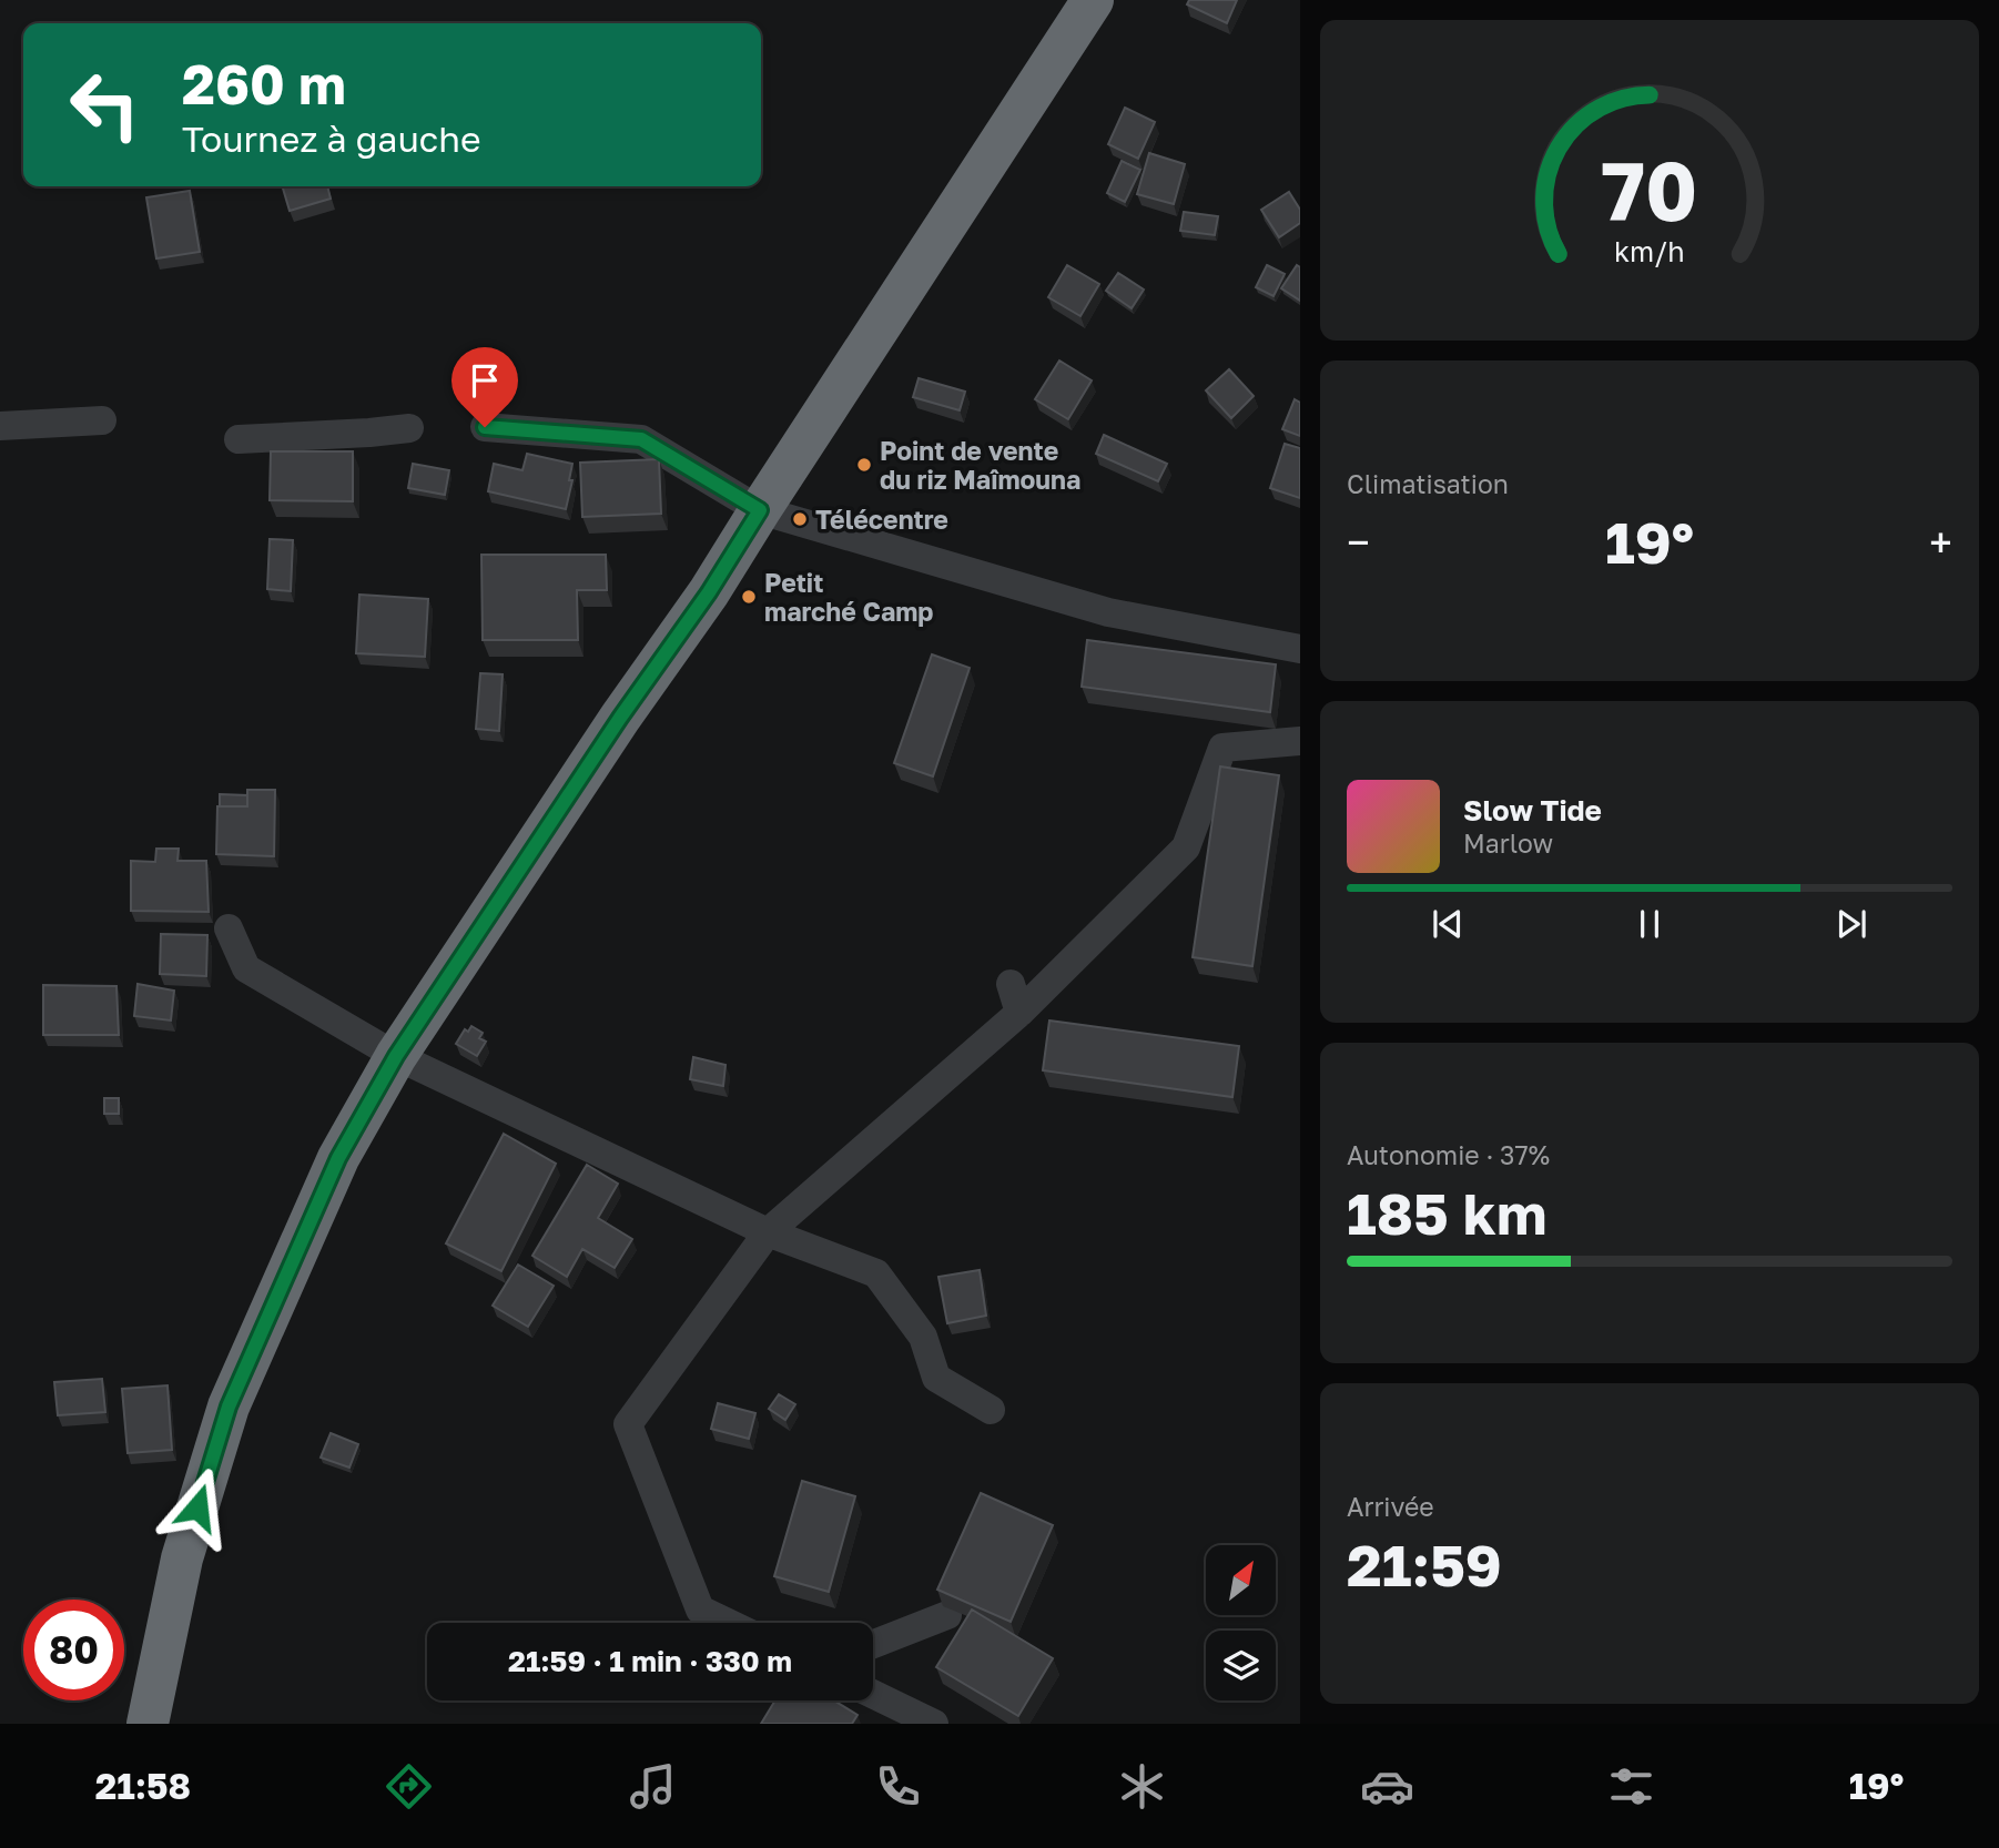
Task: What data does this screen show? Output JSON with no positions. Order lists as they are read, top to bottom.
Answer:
{
  "places": ["Point de vente du riz Maîmouna", "Télécentre", "Petit marché Camp"],
  "north": "top right",
  "page": {
    "turn": ["260 m", "Tournez à gauche"],
    "tile": [
      "Climatisation",
      ["Autonomie · 37%", "185 km"],
      ["Arrivée", "21:59"]
    ],
    "heat": ["−", "19°", "+"],
    "song": ["Slow Tide", "Marlow"],
    "limit": "80",
    "trip": "21:59 · 1 min · 330 m",
    "tabs": ["21:58", "19°"],
    "gauge": ["70", "km/h"]
  }
}
